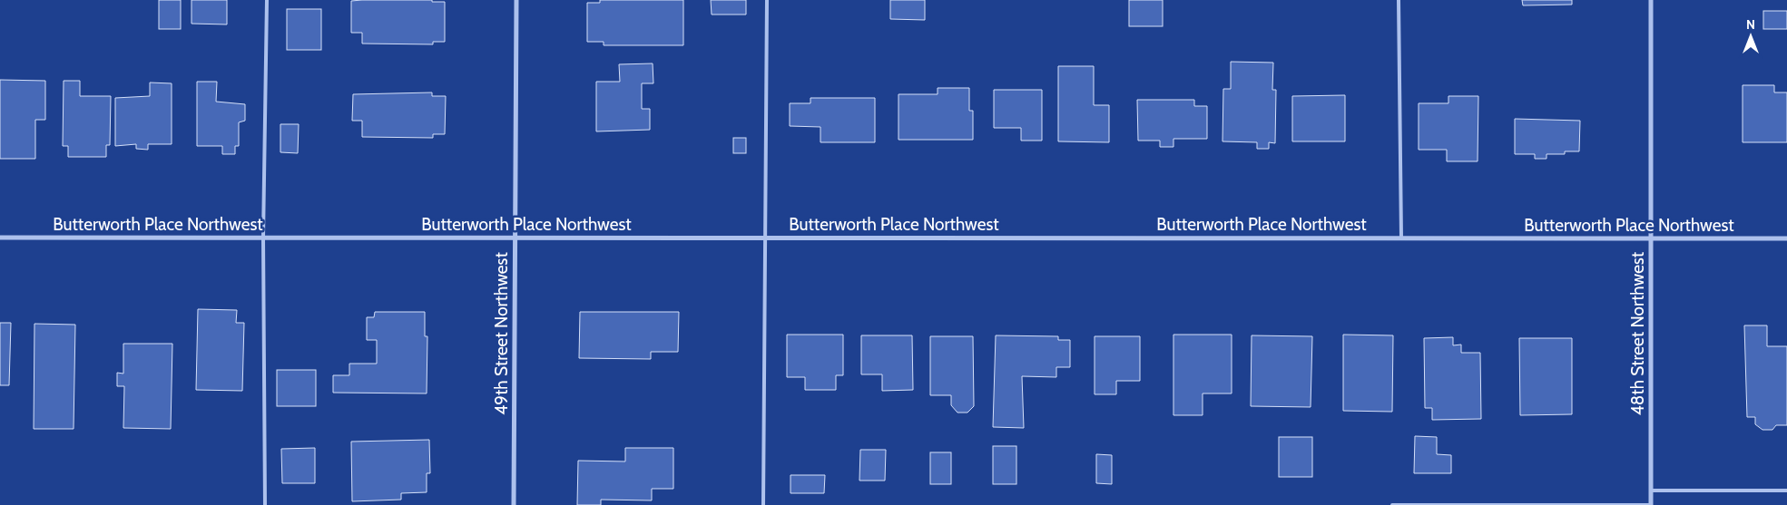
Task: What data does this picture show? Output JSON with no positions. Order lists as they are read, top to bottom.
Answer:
{
  "streets": {
    "street": ["Butterworth Place Northwest", "49th Street Northwest", "48th Street Northwest"]
  },
  "crossings": [
    ["Butterworth Place Northwest", "49th Street Northwest"],
    ["Butterworth Place Northwest", "48th Street Northwest"]
  ],
  "north": "top"
}
